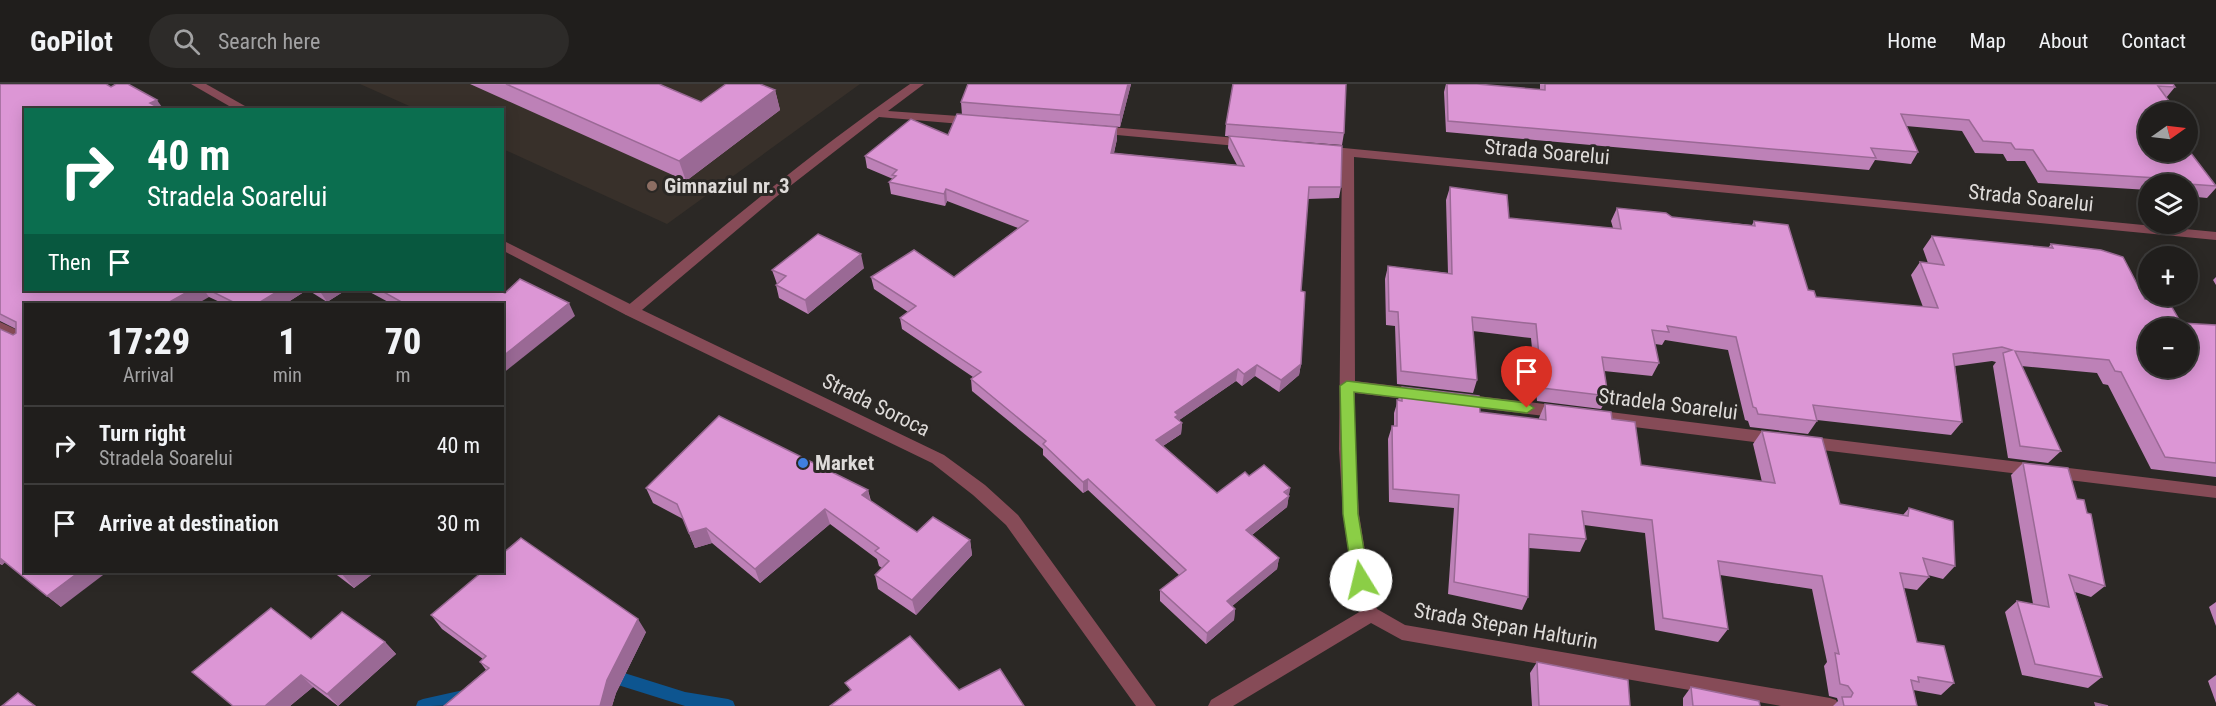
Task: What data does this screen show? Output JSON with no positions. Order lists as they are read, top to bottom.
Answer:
{
  "streets": {
    "street": [
      "Strada Soarelui",
      "Stradela Soarelui",
      "Strada Soroca",
      "Strada Stepan Halturin"
    ]
  },
  "places": ["Gimnaziul nr. 3", "Market"],
  "north": "right",
  "page": {
    "header": "GoPilot",
    "search": "Search here",
    "nav": [
      "Home",
      "Map",
      "About",
      "Contact"
    ],
    "map_buttons": ["+", "−"],
    "turn": ["40 m", "Stradela Soarelui"],
    "then": "Then",
    "eta": [
      "17:29",
      "Arrival",
      "1",
      "min",
      "70",
      "m"
    ],
    "list": [
      {
        "name": "Turn right",
        "note": "Stradela Soarelui",
        "value": "40 m"
      },
      {
        "name": "Arrive at destination",
        "value": "30 m"
      }
    ]
  }
}
